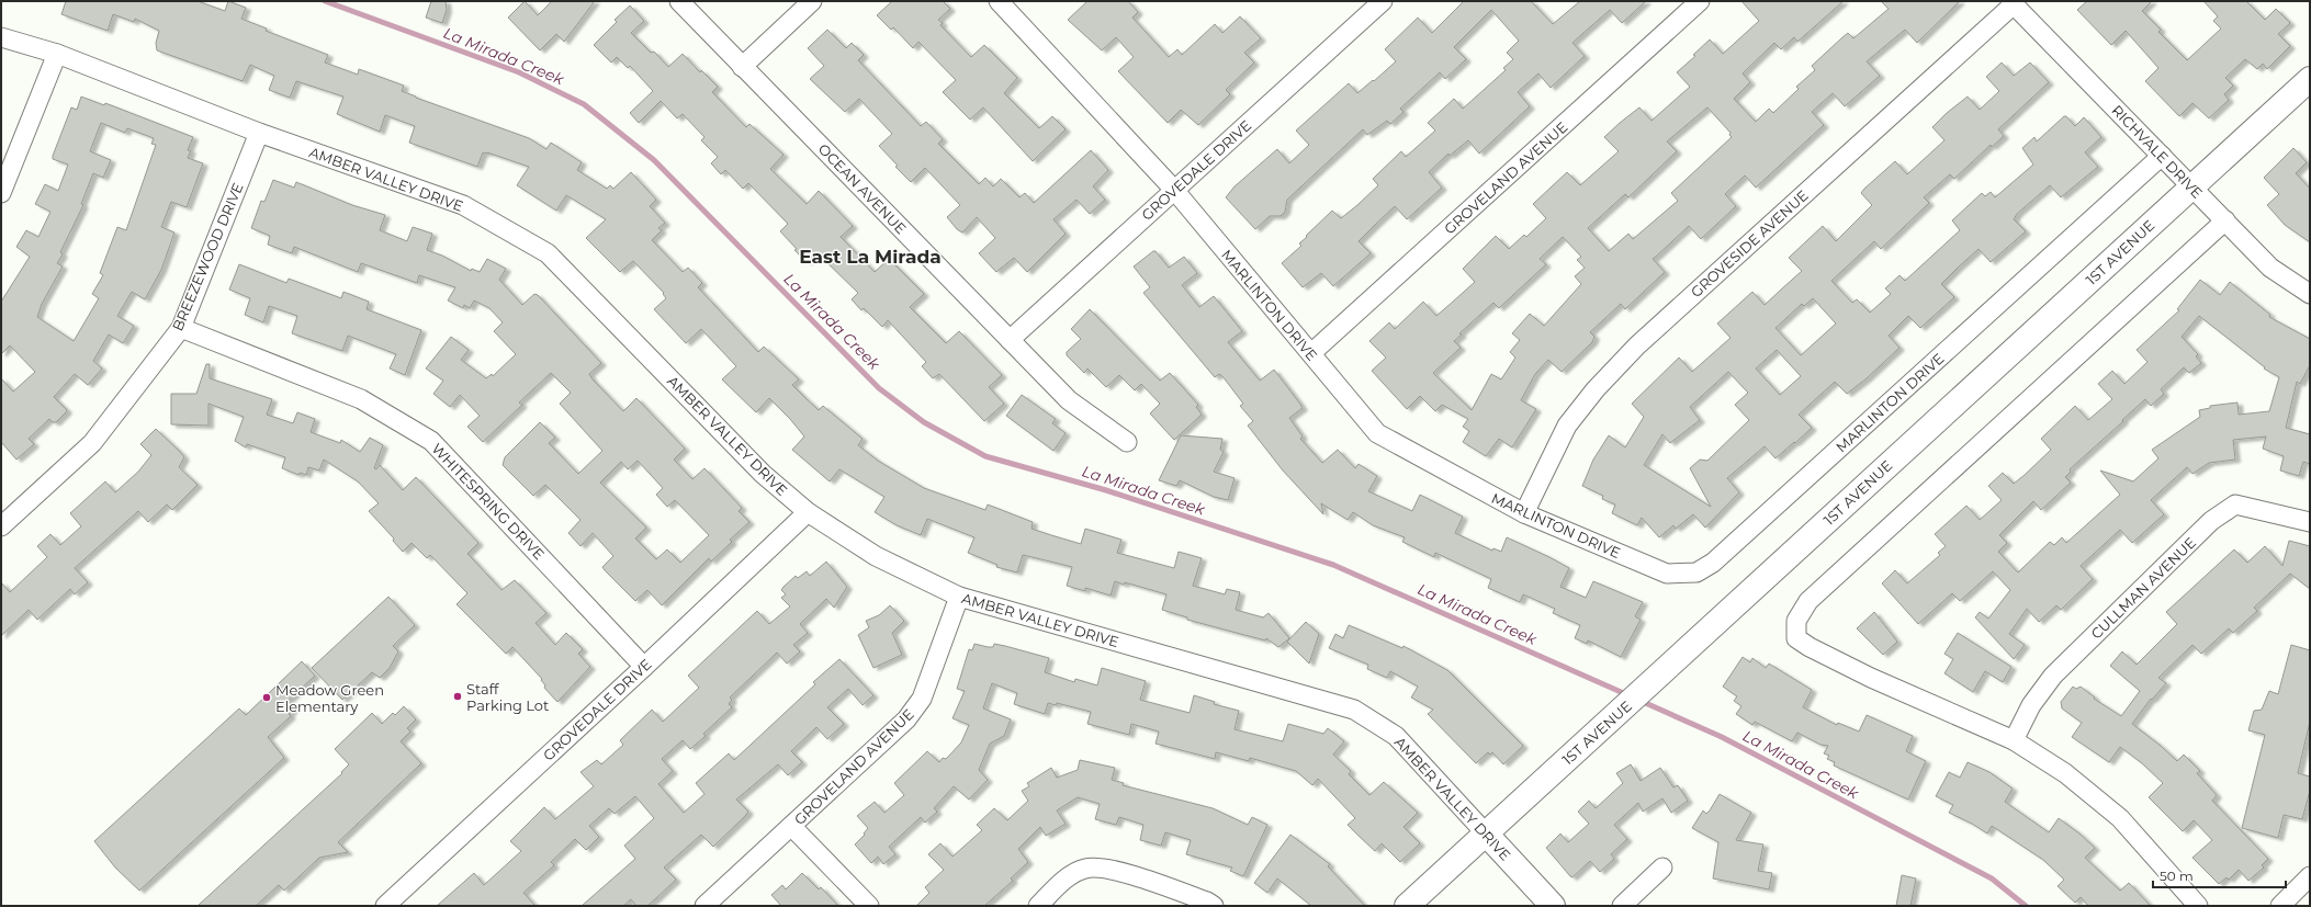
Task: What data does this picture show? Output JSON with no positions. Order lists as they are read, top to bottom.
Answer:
{
  "streets": {
    "main road": ["AMBER VALLEY DRIVE", "1ST AVENUE"],
    "street": [
      "RICHVALE DRIVE",
      "GROVEDALE DRIVE",
      "GROVELAND AVENUE",
      "OCEAN AVENUE",
      "GROVESIDE AVENUE",
      "BREEZEWOOD DRIVE",
      "MARLINTON DRIVE",
      "WHITESPRING DRIVE",
      "CULLMAN AVENUE"
    ]
  },
  "crossings": [
    ["RICHVALE DRIVE", "GROVESIDE AVENUE"],
    ["RICHVALE DRIVE", "1ST AVENUE"],
    ["RICHVALE DRIVE", "MARLINTON DRIVE"],
    ["GROVEDALE DRIVE", "AMBER VALLEY DRIVE"],
    ["GROVEDALE DRIVE", "OCEAN AVENUE"],
    ["GROVEDALE DRIVE", "MARLINTON DRIVE"],
    ["GROVEDALE DRIVE", "WHITESPRING DRIVE"],
    ["GROVELAND AVENUE", "AMBER VALLEY DRIVE"],
    ["GROVELAND AVENUE", "MARLINTON DRIVE"],
    ["AMBER VALLEY DRIVE", "1ST AVENUE"],
    ["AMBER VALLEY DRIVE", "BREEZEWOOD DRIVE"],
    ["GROVESIDE AVENUE", "MARLINTON DRIVE"],
    ["BREEZEWOOD DRIVE", "WHITESPRING DRIVE"]
  ],
  "districts": ["East La Mirada"],
  "water": ["La Mirada Creek"],
  "places": ["Staff Parking Lot", "Meadow Green Elementary"],
  "scale_bar": "50 m"
}
